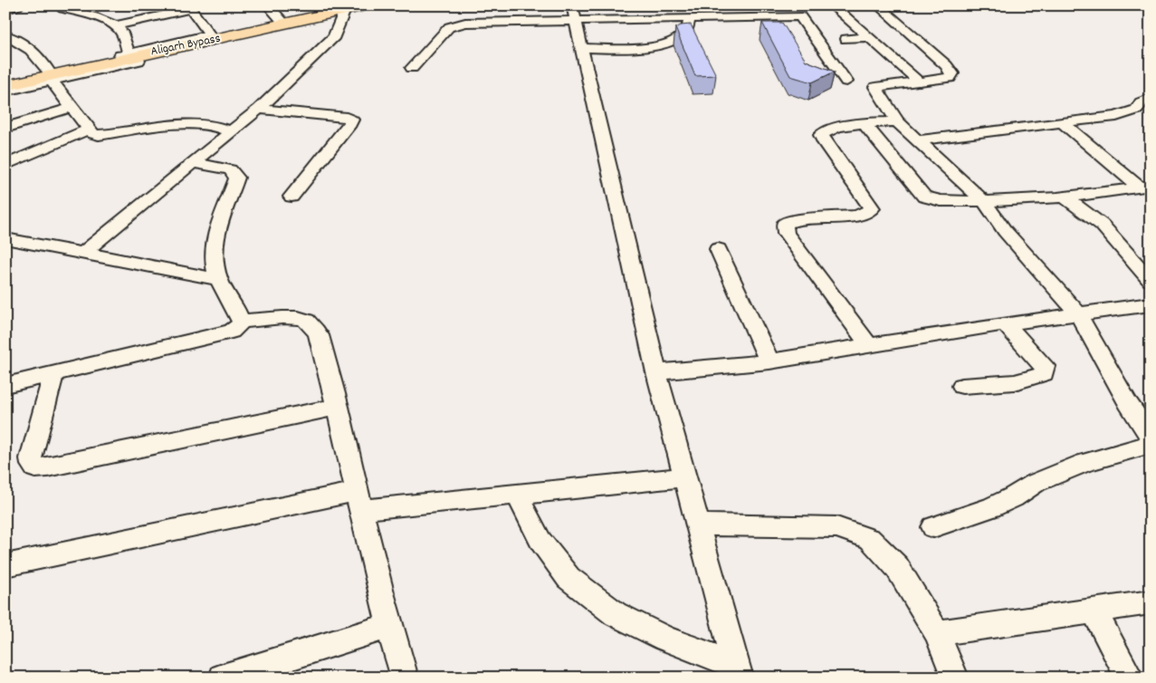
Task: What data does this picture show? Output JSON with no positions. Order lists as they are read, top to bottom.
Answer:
{
  "streets": {
    "main road": ["Aligarh Bypass"]
  }
}
